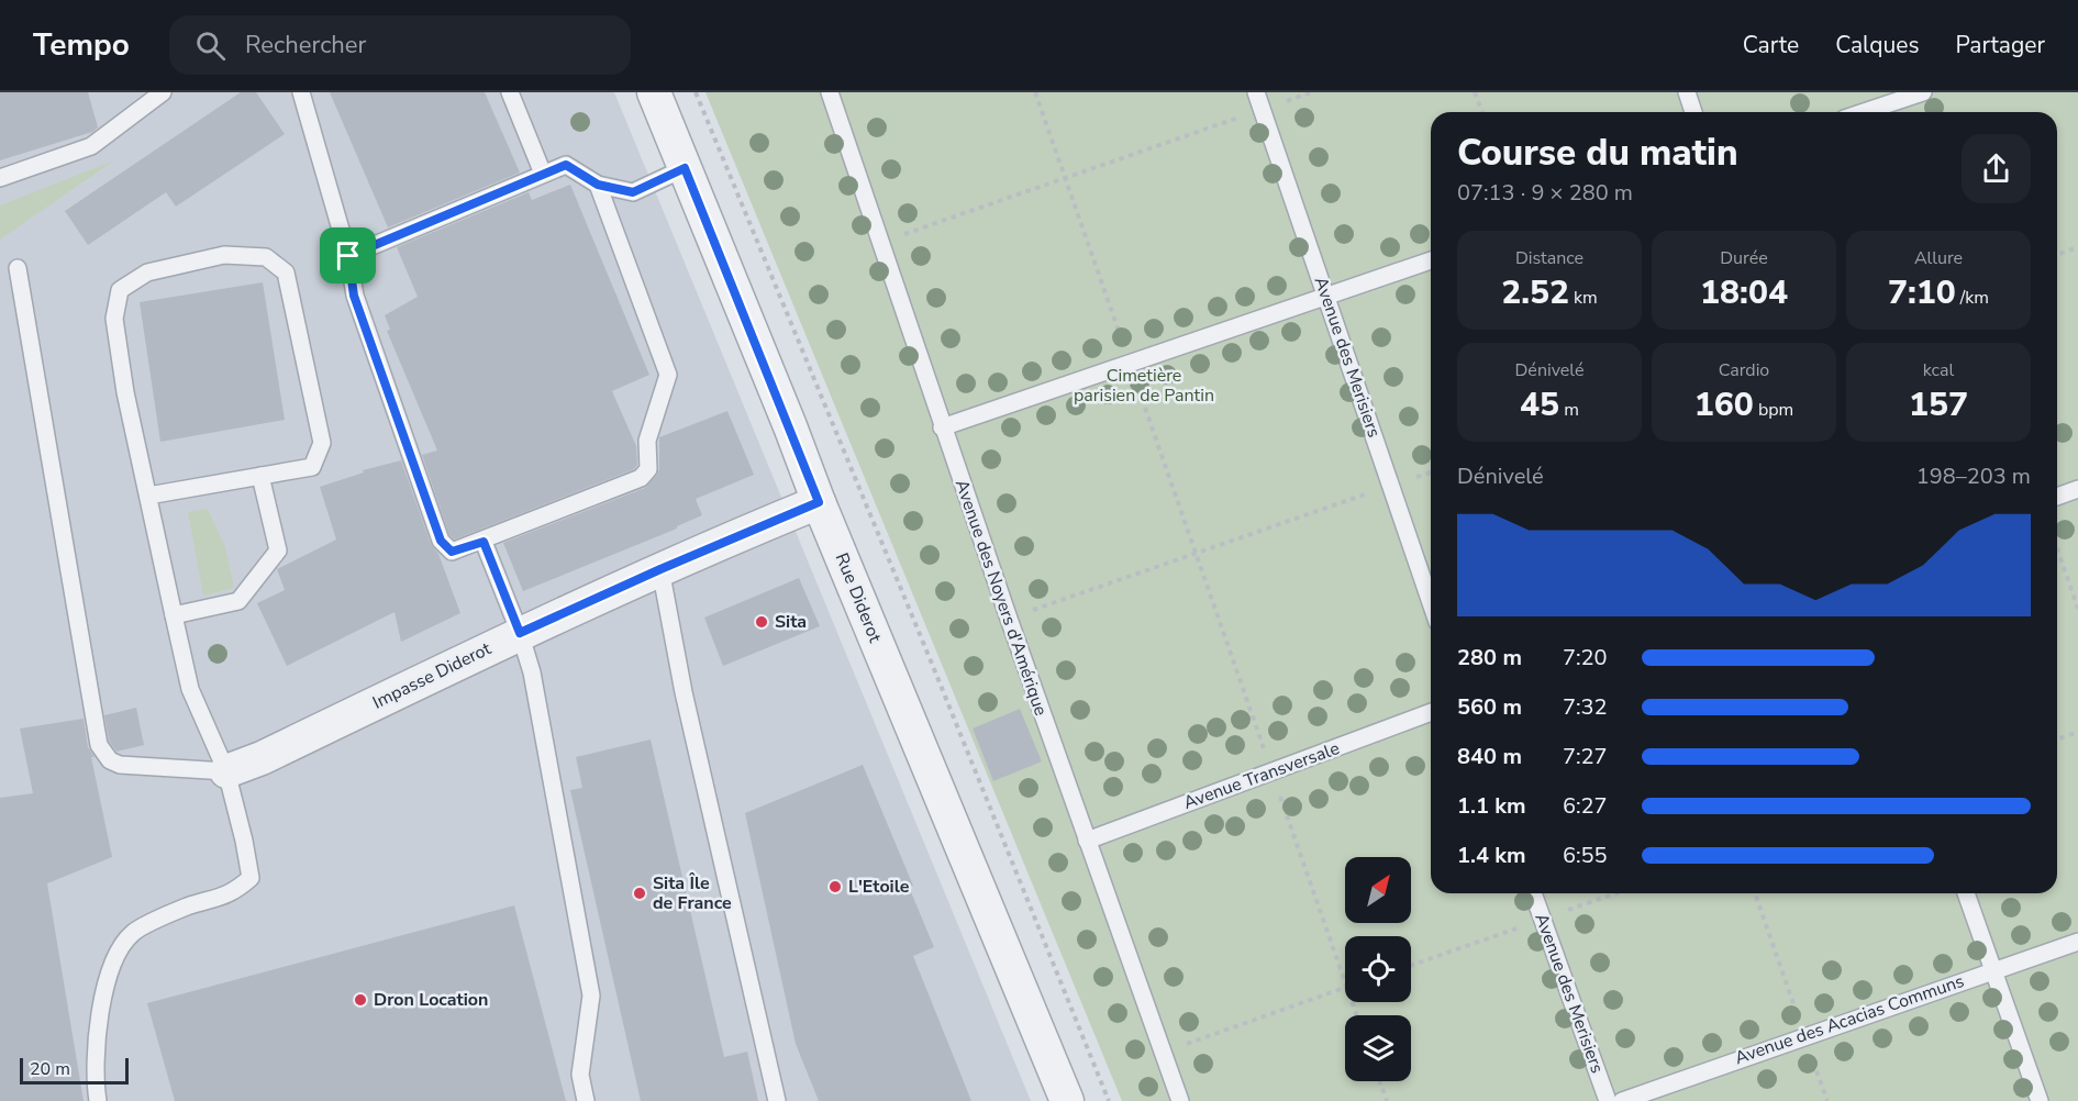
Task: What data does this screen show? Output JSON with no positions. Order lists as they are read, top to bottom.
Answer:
{
  "streets": {
    "street": ["Rue Diderot", "Impasse Diderot"],
    "lane": [
      "Avenue des Merisiers",
      "Avenue des Noyers d'Amérique",
      "Avenue Transversale",
      "Avenue des Acacias Communs"
    ]
  },
  "crossings": [
    ["Rue Diderot", "Impasse Diderot"],
    ["Avenue des Noyers d'Amérique", "Avenue Transversale"]
  ],
  "parks": ["Cimetière parisien de Pantin"],
  "places": [
    "Sita",
    "L'Etoile",
    "Sita Île de France",
    "Dron Location"
  ],
  "scale_bar": "20 m",
  "north": "top right",
  "page": {
    "header": "Tempo",
    "search": "Rechercher",
    "nav": ["Carte", "Calques", "Partager"],
    "heading": ["Course du matin", "07:13 · 9 × 280 m"],
    "stats": [
      ["Distance", "2.52 km"],
      ["Durée", "18:04"],
      ["Allure", "7:10 /km"],
      ["Dénivelé", "45 m"],
      ["Cardio", "160 bpm"],
      ["kcal", "157"]
    ],
    "chart": ["Dénivelé", "198–203 m"],
    "list": [
      {
        "name": "280 m",
        "note": "7:20"
      },
      {
        "name": "560 m",
        "note": "7:32"
      },
      {
        "name": "840 m",
        "note": "7:27"
      },
      {
        "name": "1.1 km",
        "note": "6:27"
      },
      {
        "name": "1.4 km",
        "note": "6:55"
      }
    ],
    "scale": "20 m"
  }
}
